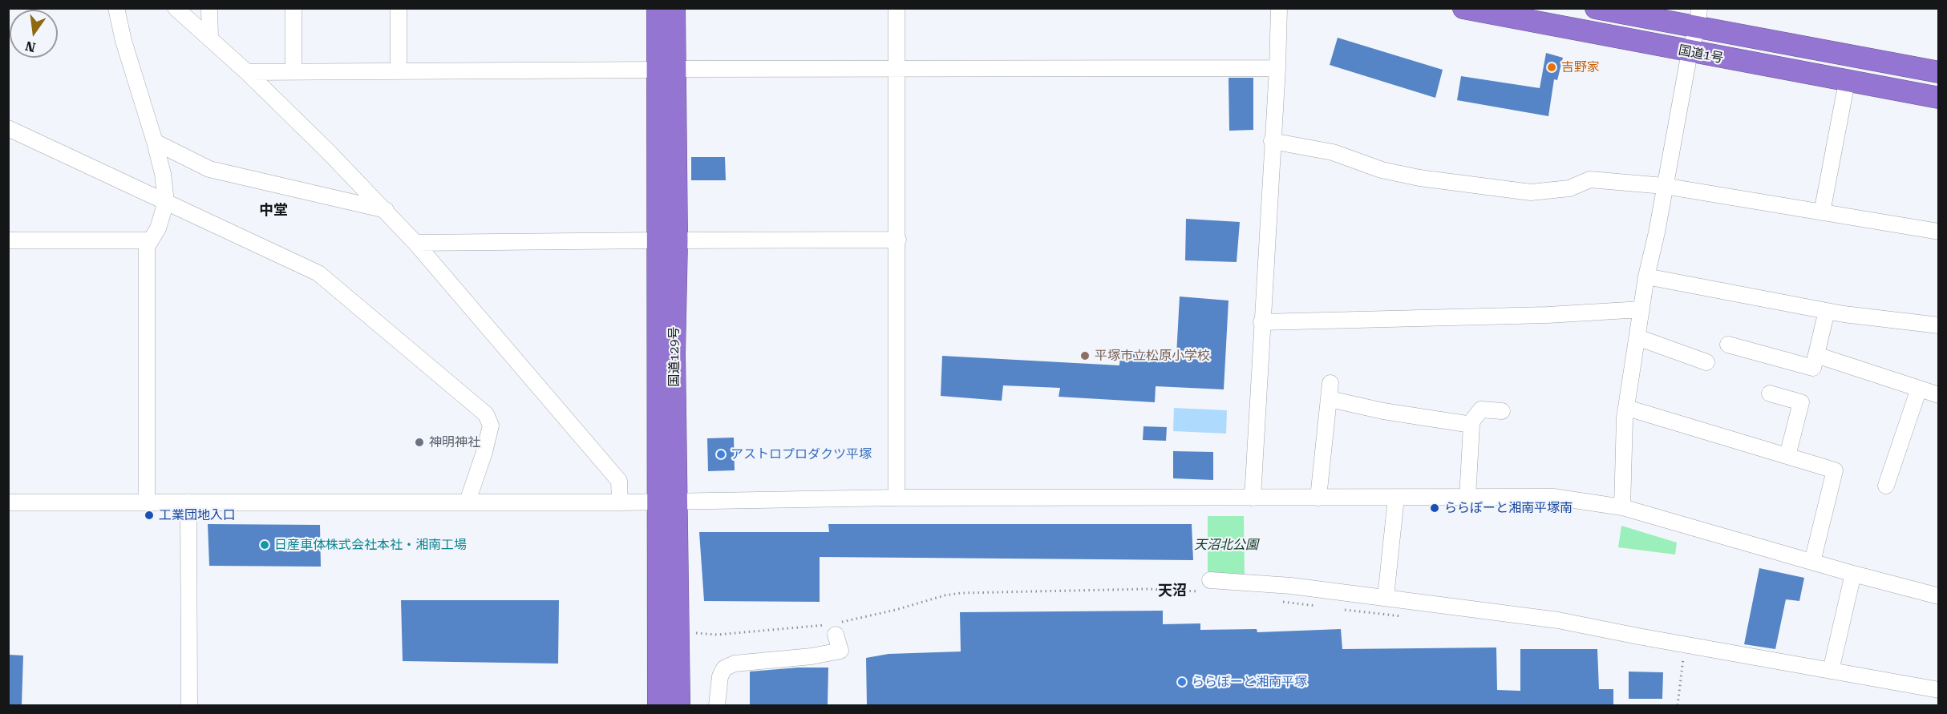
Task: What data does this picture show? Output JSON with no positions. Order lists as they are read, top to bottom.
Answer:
{
  "streets": {
    "highway": ["国道1号", "国道129号"]
  },
  "districts": ["中堂", "天沼"],
  "parks": ["天沼北公園"],
  "places": [
    "吉野家",
    "平塚市立松原小学校",
    "神明神社",
    "アストロプロダクツ平塚",
    "ららぽーと湘南平塚南",
    "工業団地入口",
    "日産車体株式会社本社・湘南工場",
    "ららぽーと湘南平塚"
  ],
  "north": "bottom"
}
